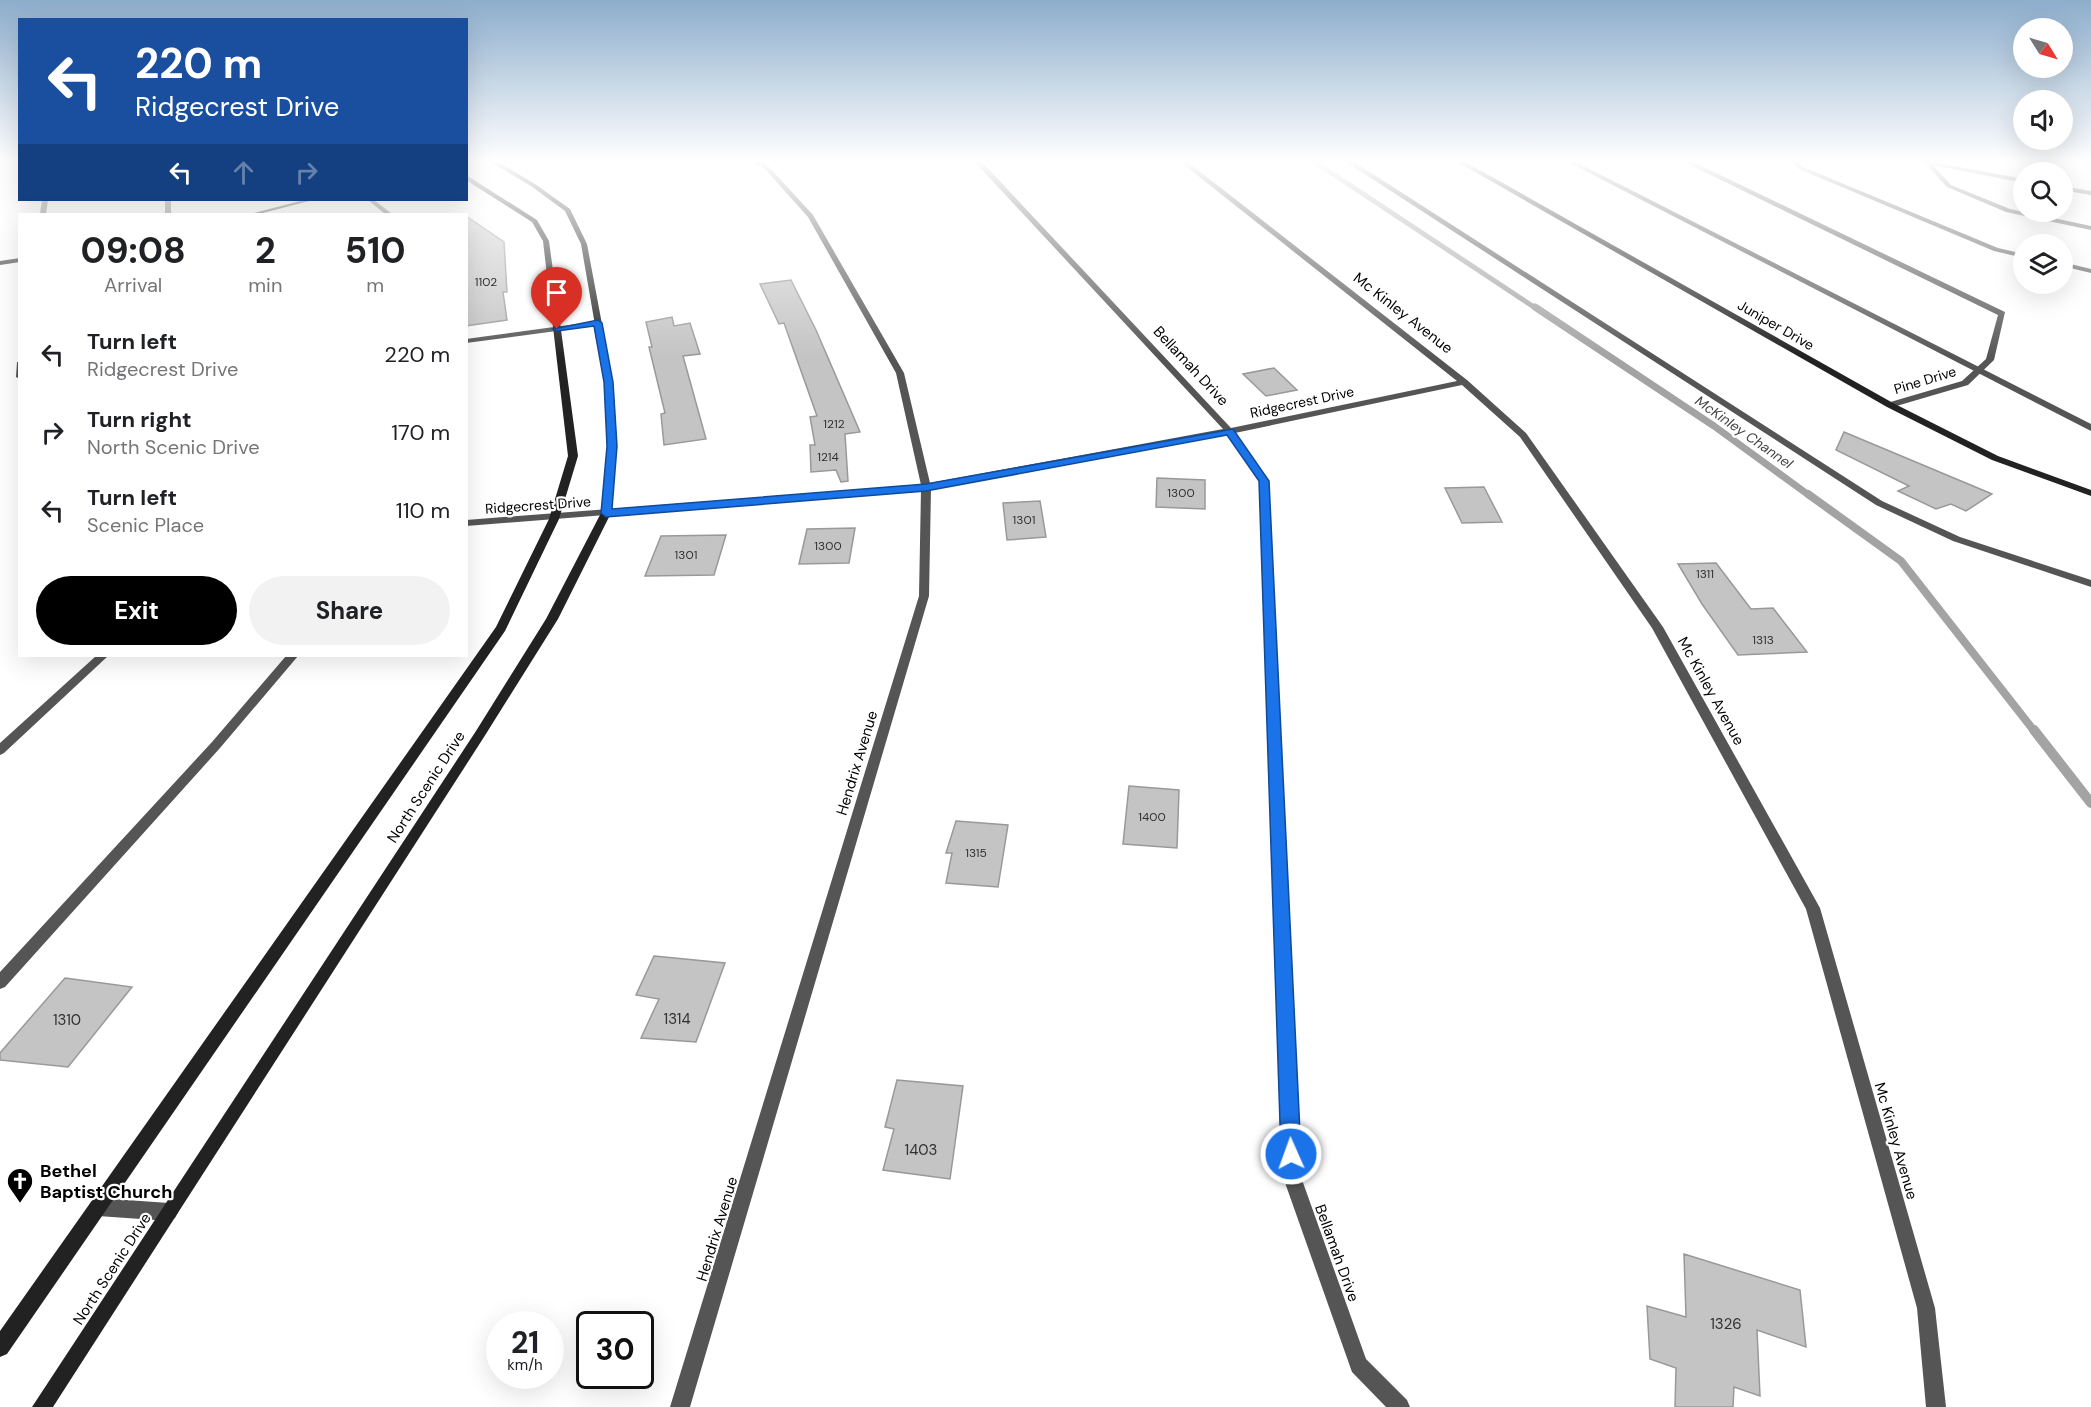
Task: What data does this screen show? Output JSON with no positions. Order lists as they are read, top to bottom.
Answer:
{
  "streets": {
    "main road": ["Juniper Drive", "North Scenic Drive"],
    "street": [
      "Mc Kinley Avenue",
      "Bellamah Drive",
      "Pine Drive",
      "Ridgecrest Drive",
      "Hendrix Avenue"
    ]
  },
  "crossings": [
    ["Mc Kinley Avenue", "Ridgecrest Drive"],
    ["Juniper Drive", "Pine Drive"],
    ["Bellamah Drive", "Ridgecrest Drive"],
    ["Ridgecrest Drive", "Hendrix Avenue"],
    ["Ridgecrest Drive", "North Scenic Drive"]
  ],
  "water": ["McKinley Channel"],
  "places": {
    "church": ["Bethel Baptist Church"]
  },
  "house_numbers": [
    "1102",
    "1212",
    "1214",
    "1300",
    "1301",
    "1300",
    "1301",
    "1311",
    "1313",
    "1400",
    "1315",
    "1314",
    "1310",
    "1403",
    "1326"
  ],
  "north": "bottom right",
  "page": {
    "turn": ["220 m", "Ridgecrest Drive"],
    "eta": [
      "09:08",
      "Arrival",
      "2",
      "min",
      "510",
      "m"
    ],
    "list": [
      {
        "name": "Turn left",
        "note": "Ridgecrest Drive",
        "value": "220 m"
      },
      {
        "name": "Turn right",
        "note": "North Scenic Drive",
        "value": "170 m"
      },
      {
        "name": "Turn left",
        "note": "Scenic Place",
        "value": "110 m"
      }
    ],
    "buttons": ["Exit", "Share"],
    "speed": "21 km/h",
    "limit": "30"
  }
}
